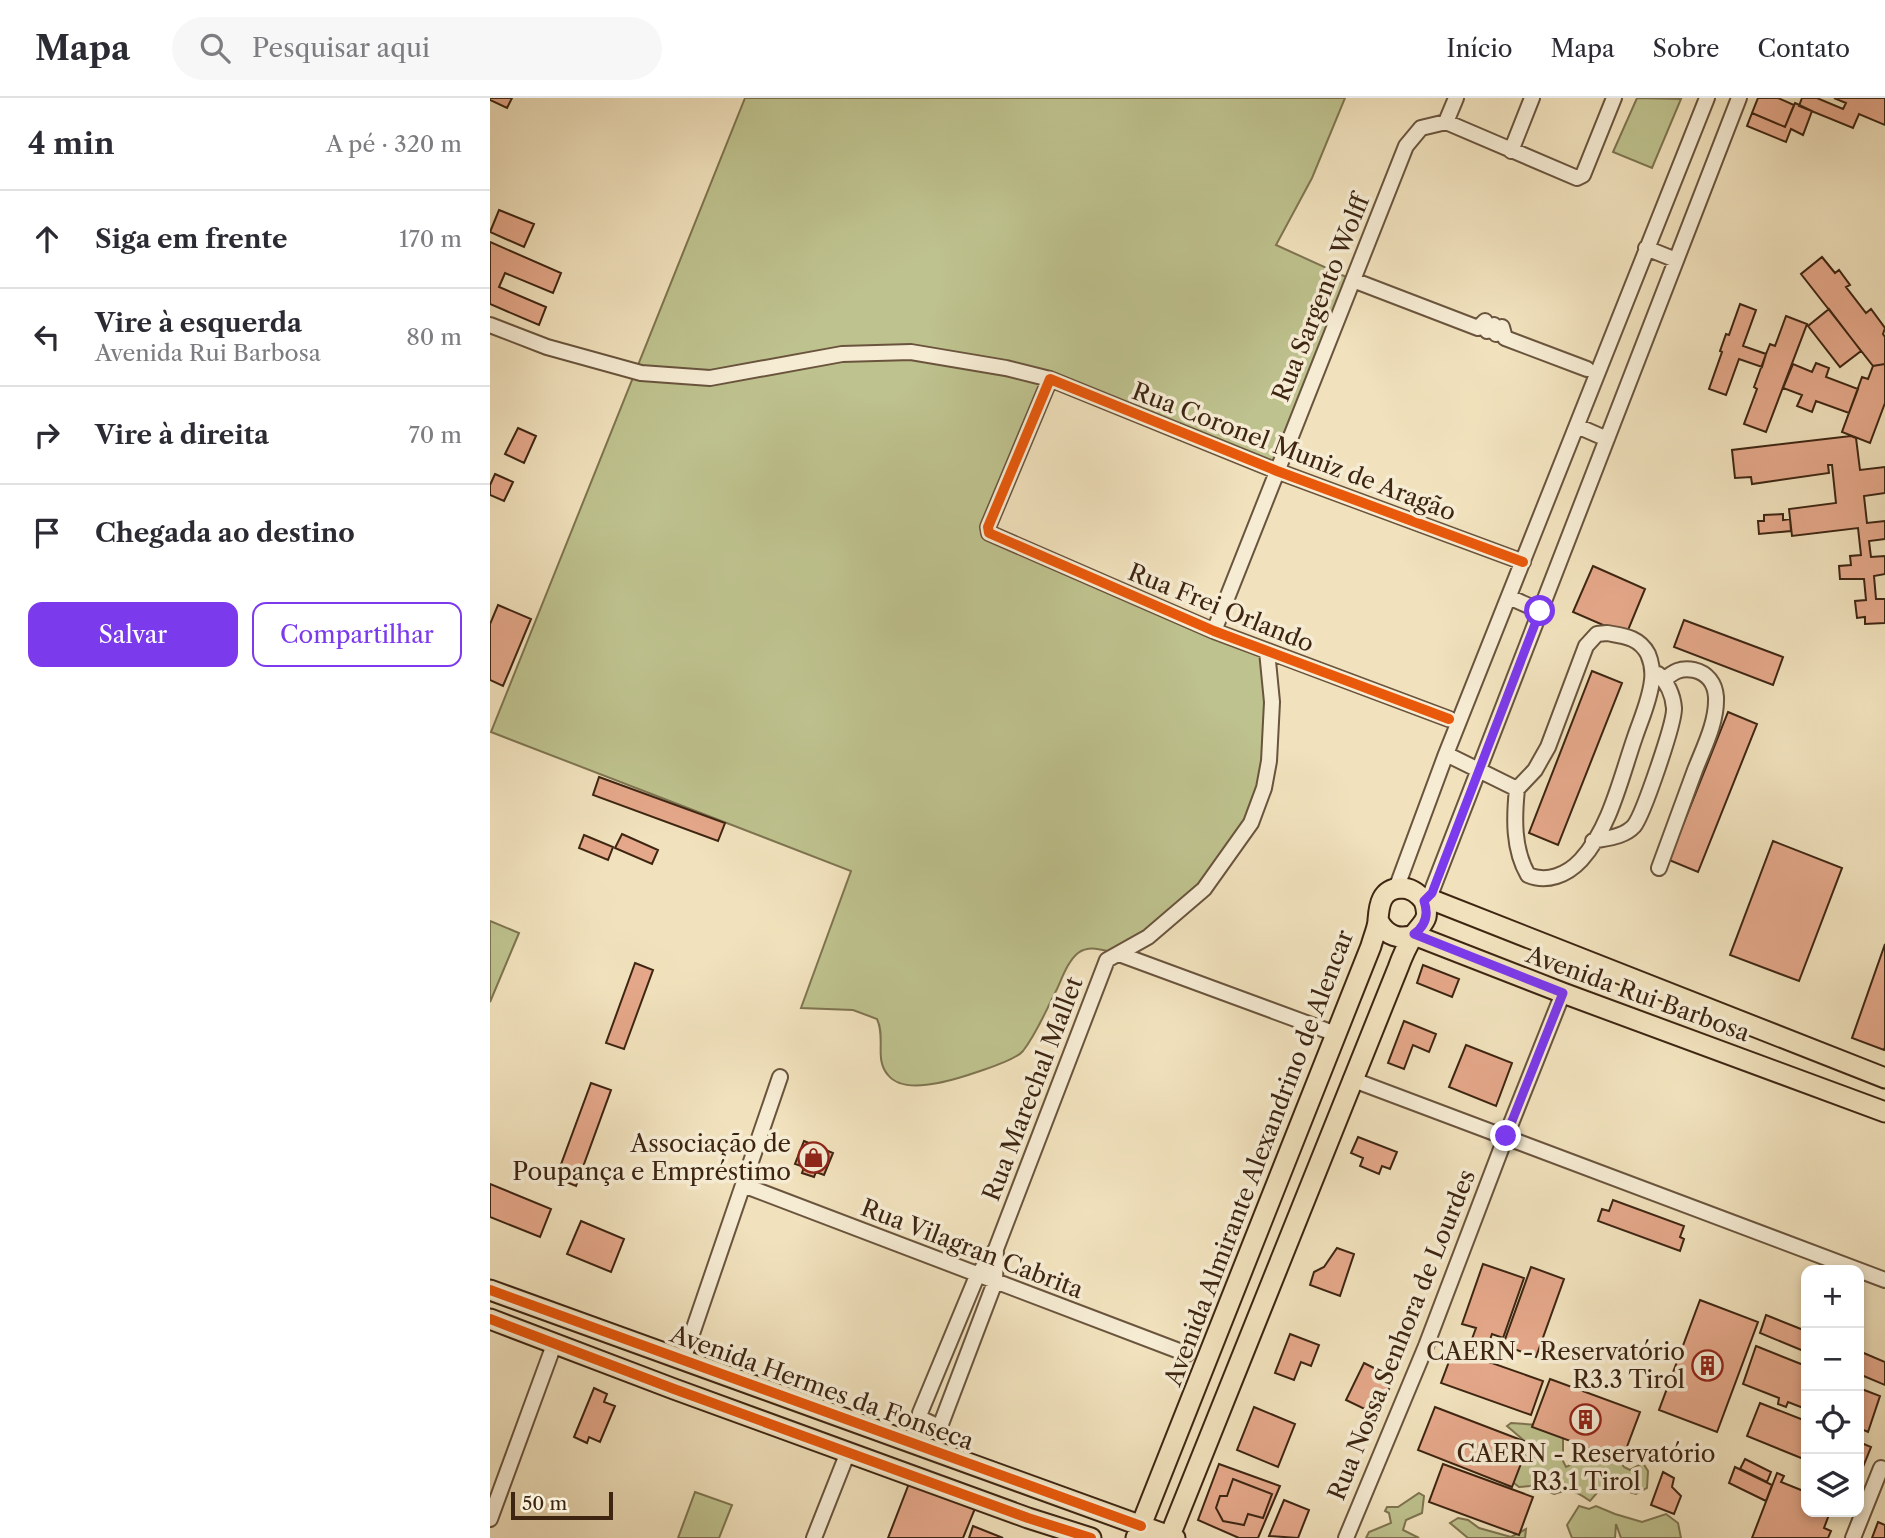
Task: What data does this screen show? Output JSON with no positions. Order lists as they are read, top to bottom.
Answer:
{
  "streets": {
    "main road": ["Avenida Rui Barbosa", "Avenida Almirante Alexandrino de Alencar", "Avenida Hermes da Fonseca"],
    "street": [
      "Rua Sargento Wolff",
      "Rua Coronel Muniz de Aragão",
      "Rua Frei Orlando",
      "Rua Marechal Mallet",
      "Rua Vilagran Cabrita",
      "Rua Nossa Senhora de Lourdes"
    ]
  },
  "crossings": [
    ["Rua Sargento Wolff", "Rua Coronel Muniz de Aragão"],
    ["Rua Sargento Wolff", "Rua Frei Orlando"],
    ["Rua Coronel Muniz de Aragão", "Rua Frei Orlando"],
    ["Rua Coronel Muniz de Aragão", "Avenida Almirante Alexandrino de Alencar"],
    ["Avenida Rui Barbosa", "Avenida Almirante Alexandrino de Alencar"],
    ["Avenida Rui Barbosa", "Rua Nossa Senhora de Lourdes"],
    ["Rua Marechal Mallet", "Rua Vilagran Cabrita"],
    ["Avenida Almirante Alexandrino de Alencar", "Avenida Hermes da Fonseca"]
  ],
  "places": {
    "shop": ["Associação de Poupança e Empréstimo"],
    "building": ["CAERN - Reservatório R3.3 Tirol", "CAERN - Reservatório R3.1 Tirol"]
  },
  "scale_bar": "50 m",
  "page": {
    "header": "Mapa",
    "search": "Pesquisar aqui",
    "nav": [
      "Início",
      "Mapa",
      "Sobre",
      "Contato"
    ],
    "heading": ["4 min", "A pé · 320 m"],
    "list": [
      ["Siga em frente", "170 m"],
      ["Vire à esquerda", "Avenida Rui Barbosa", "80 m"],
      ["Vire à direita", "70 m"],
      "Chegada ao destino"
    ],
    "buttons": ["Salvar", "Compartilhar"],
    "map_buttons": ["+", "−"],
    "scale": "50 m"
  }
}
